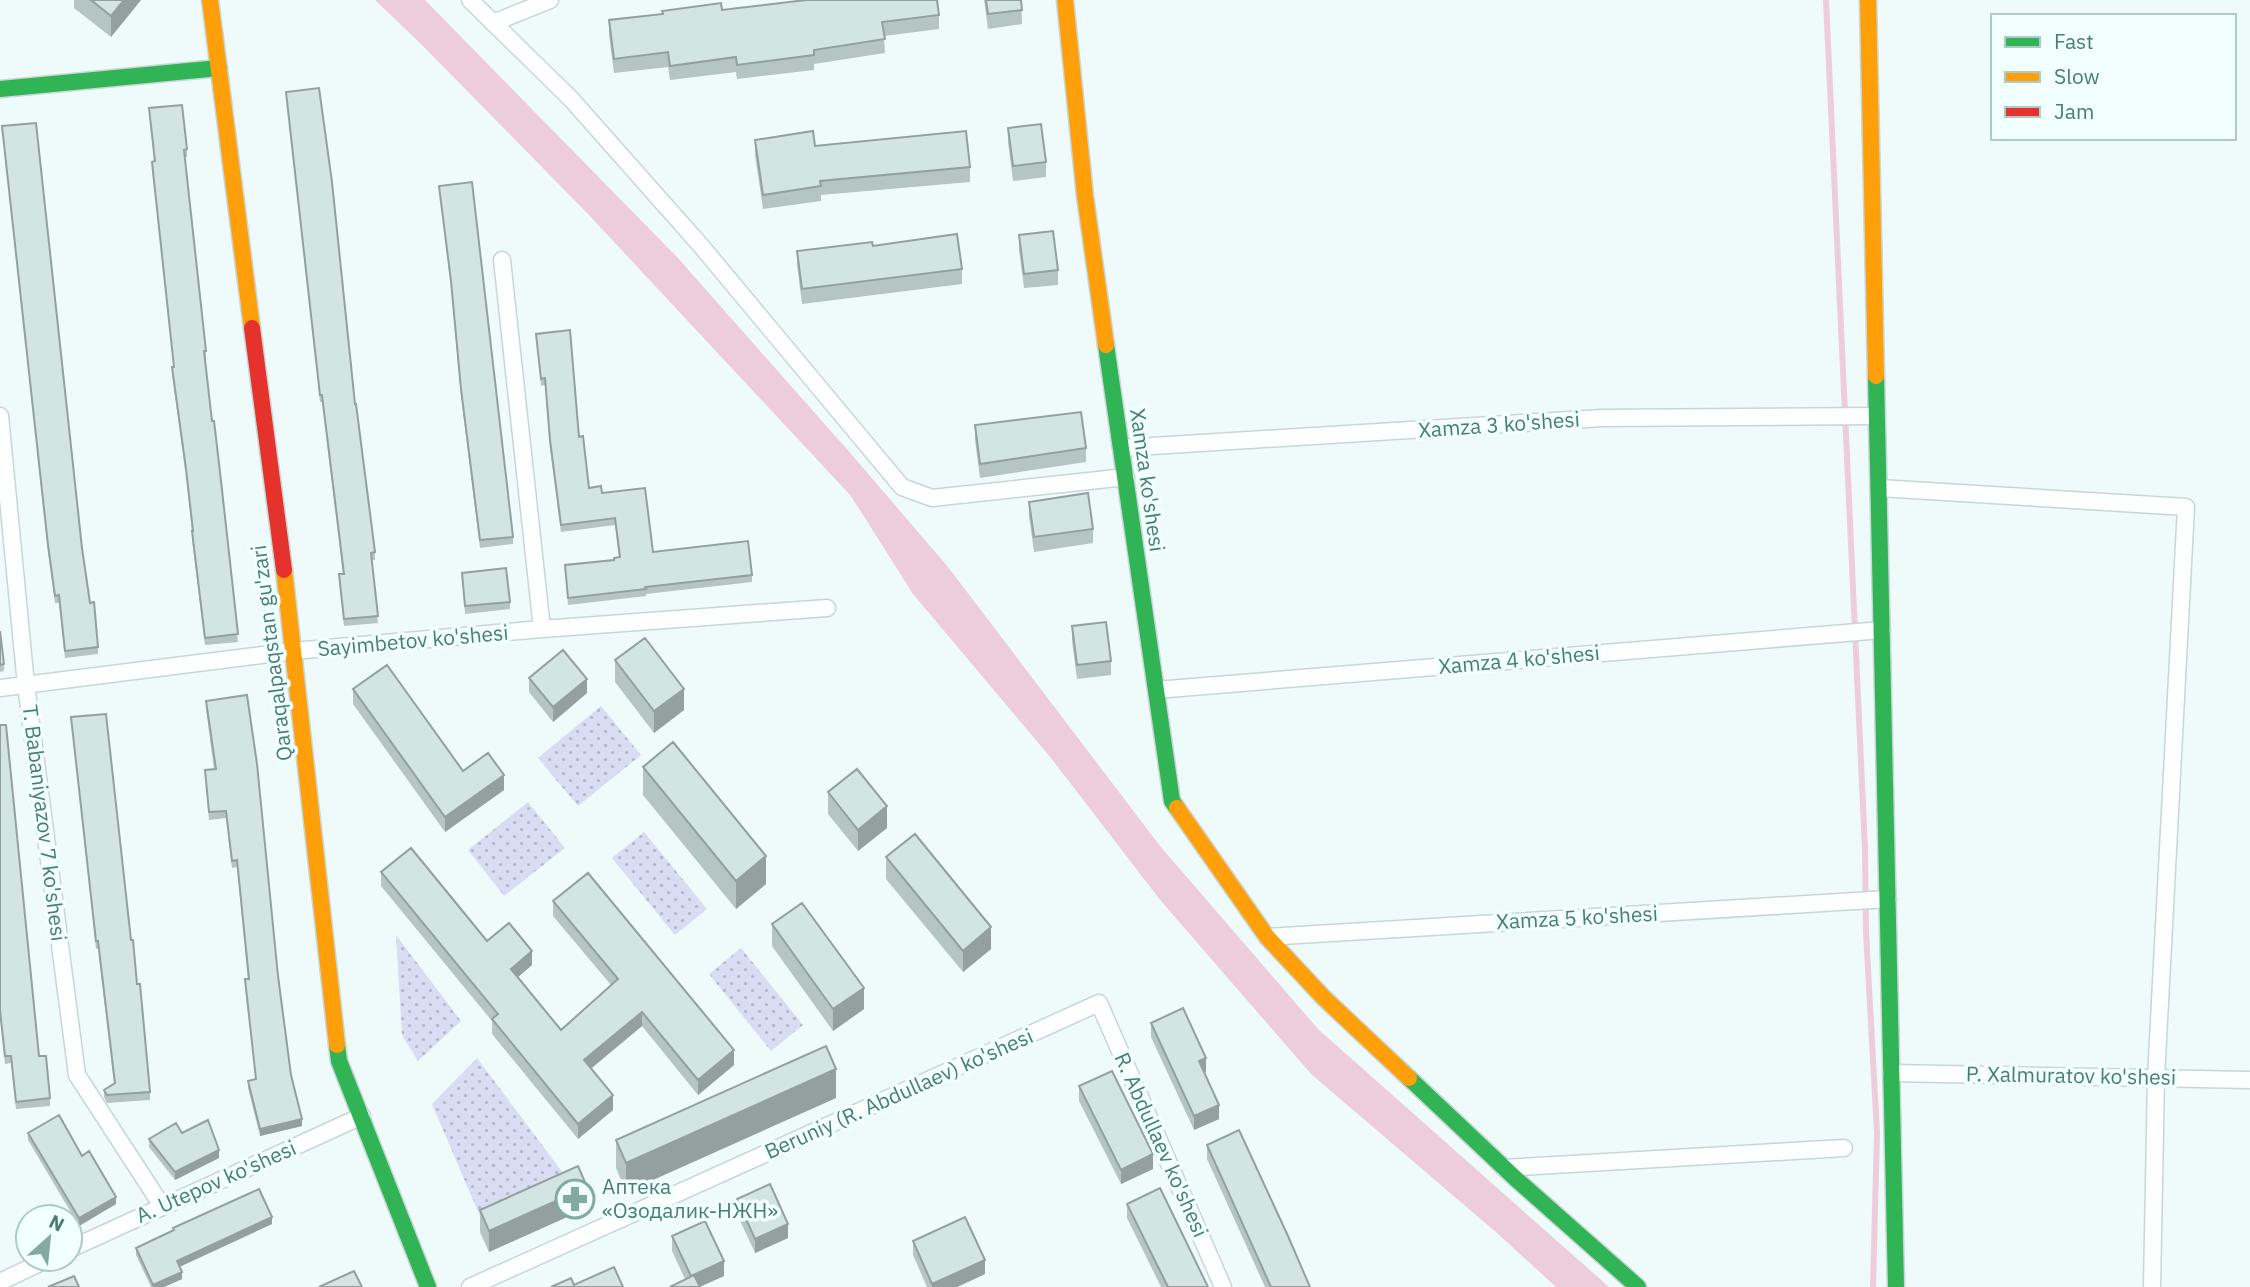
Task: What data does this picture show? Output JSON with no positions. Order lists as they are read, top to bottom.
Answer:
{
  "streets": {
    "street": [
      "Xamza 3 ko'shesi",
      "Xamza ko'shesi",
      "Sayimbetov ko'shesi",
      "Qaraqalpaqstan gu'zari",
      "Xamza 4 ko'shesi",
      "T. Babaniyazov 7 ko'shesi",
      "Xamza 5 ko'shesi",
      "P. Xalmuratov ko'shesi",
      "Beruniy (R. Abdullaev) ko'shesi",
      "R. Abdullaev ko'shesi",
      "A. Utepov ko'shesi"
    ]
  },
  "crossings": [
    ["Xamza 3 ko'shesi", "Xamza ko'shesi"],
    ["Xamza ko'shesi", "Xamza 4 ko'shesi"],
    ["Xamza ko'shesi", "Xamza 5 ko'shesi"],
    ["Sayimbetov ko'shesi", "Qaraqalpaqstan gu'zari"],
    ["Sayimbetov ko'shesi", "T. Babaniyazov 7 ko'shesi"],
    ["Qaraqalpaqstan gu'zari", "A. Utepov ko'shesi"],
    ["T. Babaniyazov 7 ko'shesi", "A. Utepov ko'shesi"],
    ["Beruniy (R. Abdullaev) ko'shesi", "R. Abdullaev ko'shesi"]
  ],
  "places": {
    "pharmacy": ["Аптека «Озодалик-НЖН»"]
  },
  "legend": ["Fast", "Slow", "Jam"],
  "north": "top right"
}
